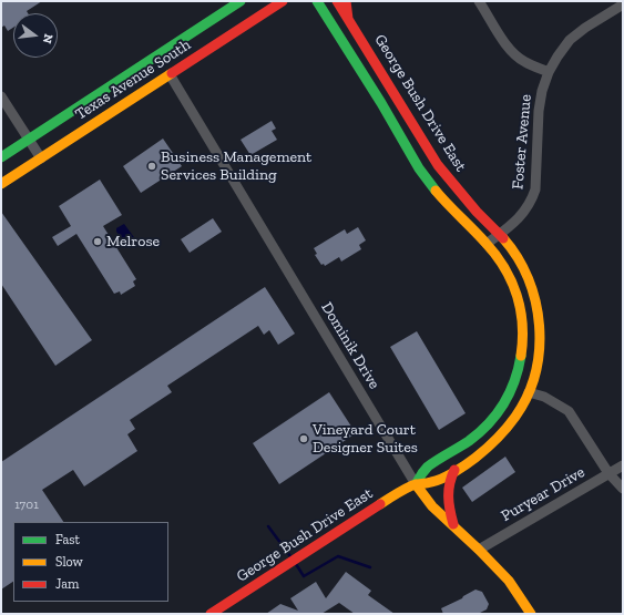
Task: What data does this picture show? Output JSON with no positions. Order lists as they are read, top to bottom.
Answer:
{
  "streets": {
    "street": [
      "Texas Avenue South",
      "George Bush Drive East",
      "Foster Avenue",
      "Dominik Drive",
      "Puryear Drive"
    ]
  },
  "crossings": [
    ["Texas Avenue South", "Dominik Drive"],
    ["George Bush Drive East", "Foster Avenue"],
    ["George Bush Drive East", "Dominik Drive"],
    ["Dominik Drive", "Puryear Drive"]
  ],
  "places": ["Business Management Services Building", "Melrose", "Vineyard Court Designer Suites"],
  "house_numbers": ["1701"],
  "legend": ["Fast", "Slow", "Jam"],
  "north": "right"
}
